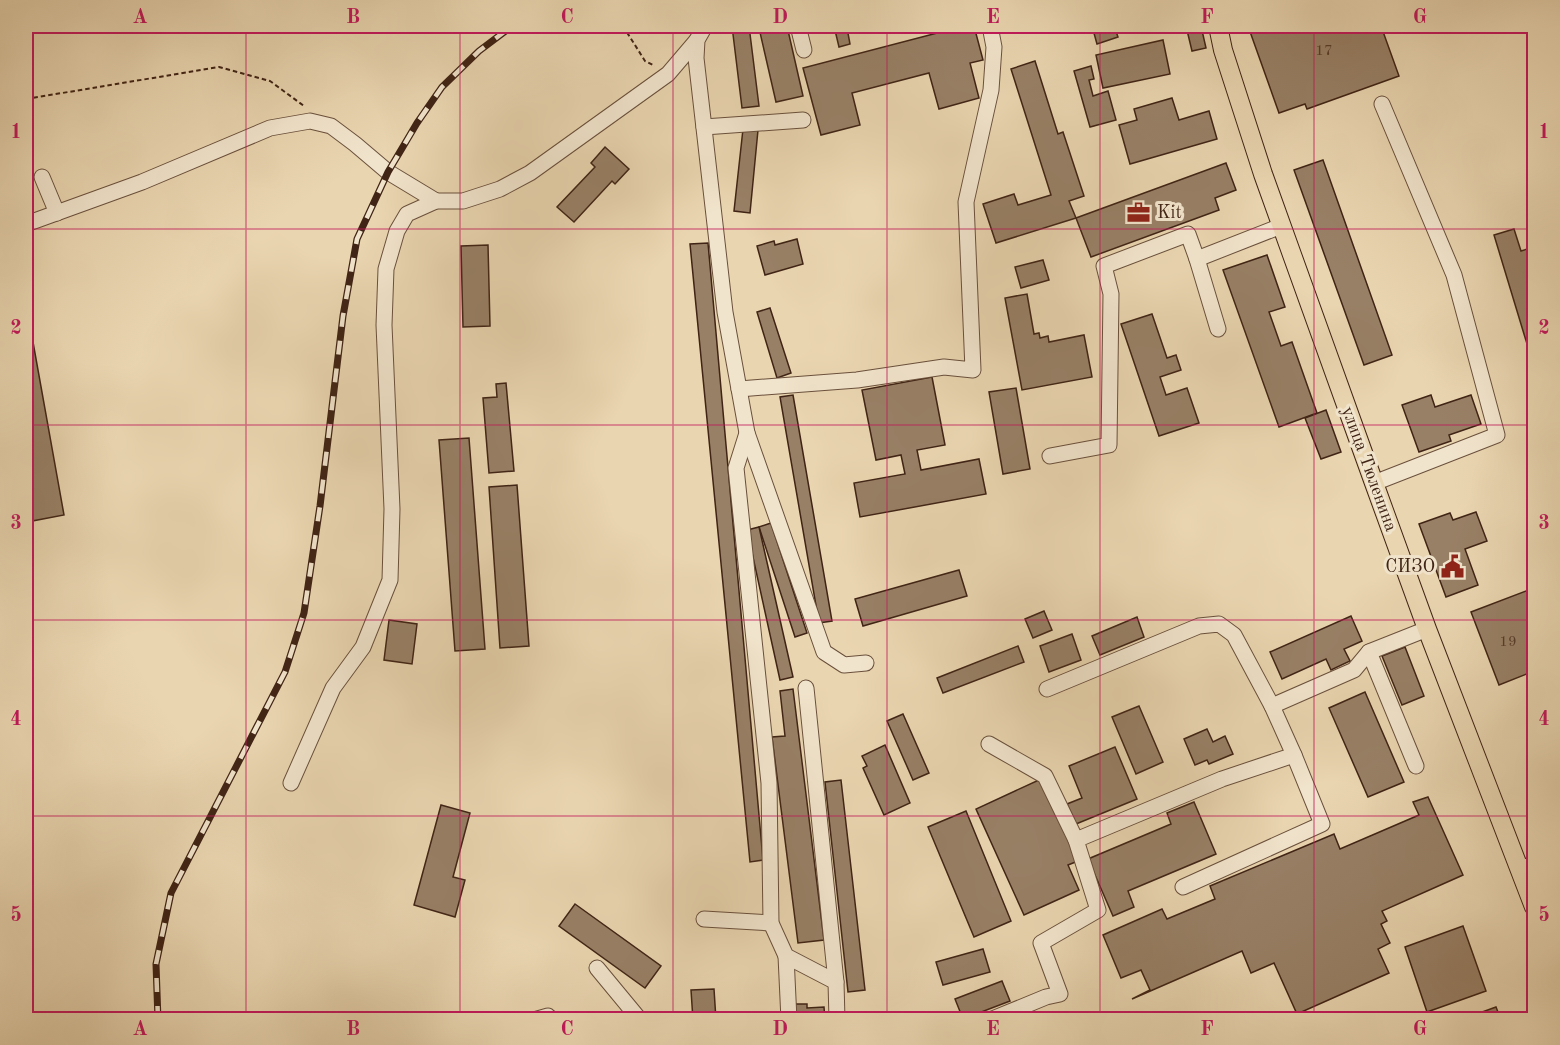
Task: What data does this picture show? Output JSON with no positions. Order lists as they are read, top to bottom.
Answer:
{
  "streets": {
    "main road": ["улица Тюленина"]
  },
  "places": {
    "office": ["Kit"],
    "public building": ["СИЗО"]
  },
  "house_numbers": ["17", "19"],
  "grid": {
    "columns": [
      "A",
      "B",
      "C",
      "D",
      "E",
      "F",
      "G"
    ],
    "rows": [
      "1",
      "2",
      "3",
      "4",
      "5"
    ]
  }
}
